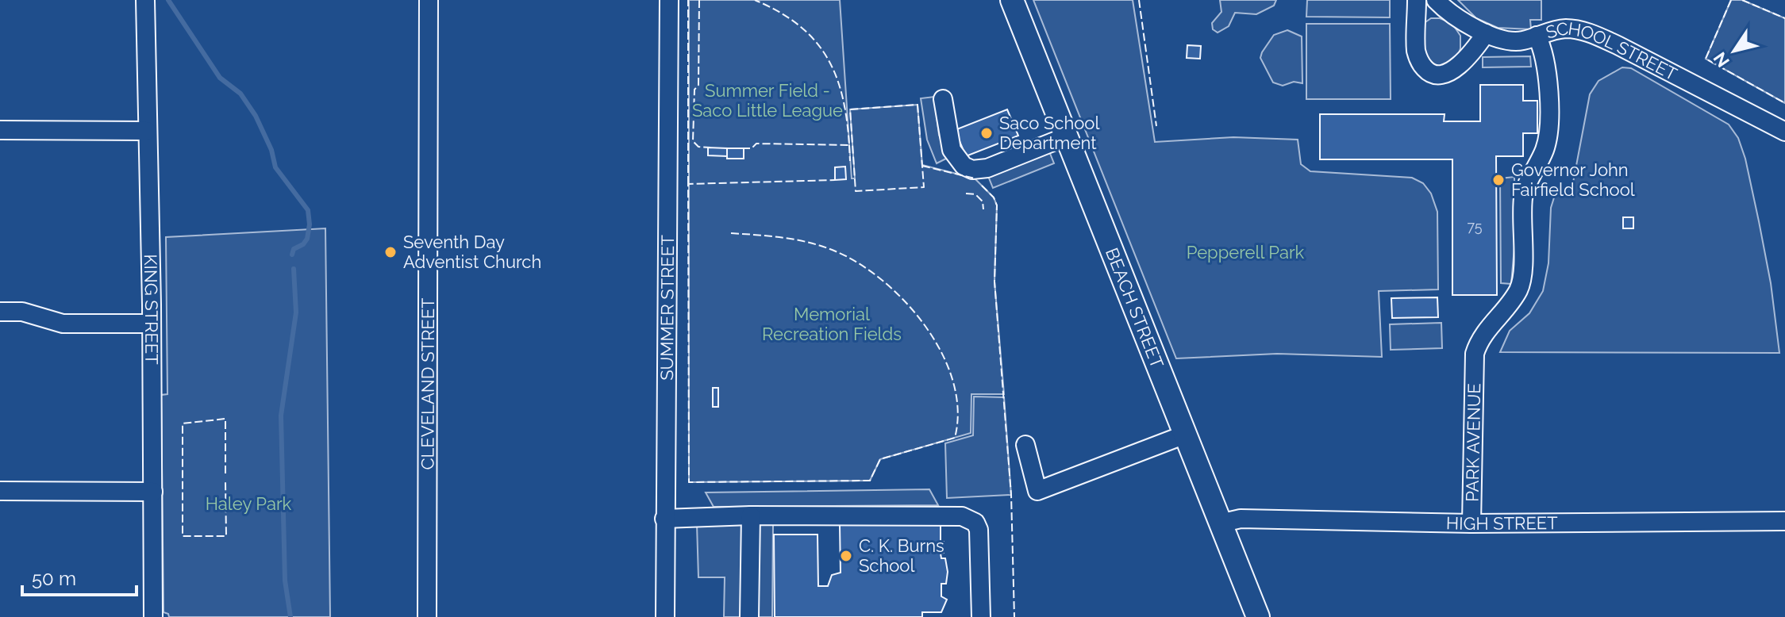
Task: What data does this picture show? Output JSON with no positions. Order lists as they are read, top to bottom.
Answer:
{
  "streets": {
    "main road": ["BEACH STREET"],
    "street": [
      "SCHOOL STREET",
      "KING STREET",
      "SUMMER STREET",
      "CLEVELAND STREET",
      "PARK AVENUE",
      "HIGH STREET"
    ]
  },
  "crossings": [
    ["SCHOOL STREET", "PARK AVENUE"],
    ["BEACH STREET", "HIGH STREET"],
    ["PARK AVENUE", "HIGH STREET"]
  ],
  "parks": [
    "Summer Field - Saco Little League",
    "Pepperell Park",
    "Memorial Recreation Fields",
    "Haley Park"
  ],
  "places": [
    "Saco School Department",
    "Governor John Fairfield School",
    "Seventh Day Adventist Church",
    "C. K. Burns School"
  ],
  "house_numbers": ["75"],
  "scale_bar": "50 m",
  "north": "bottom left"
}
